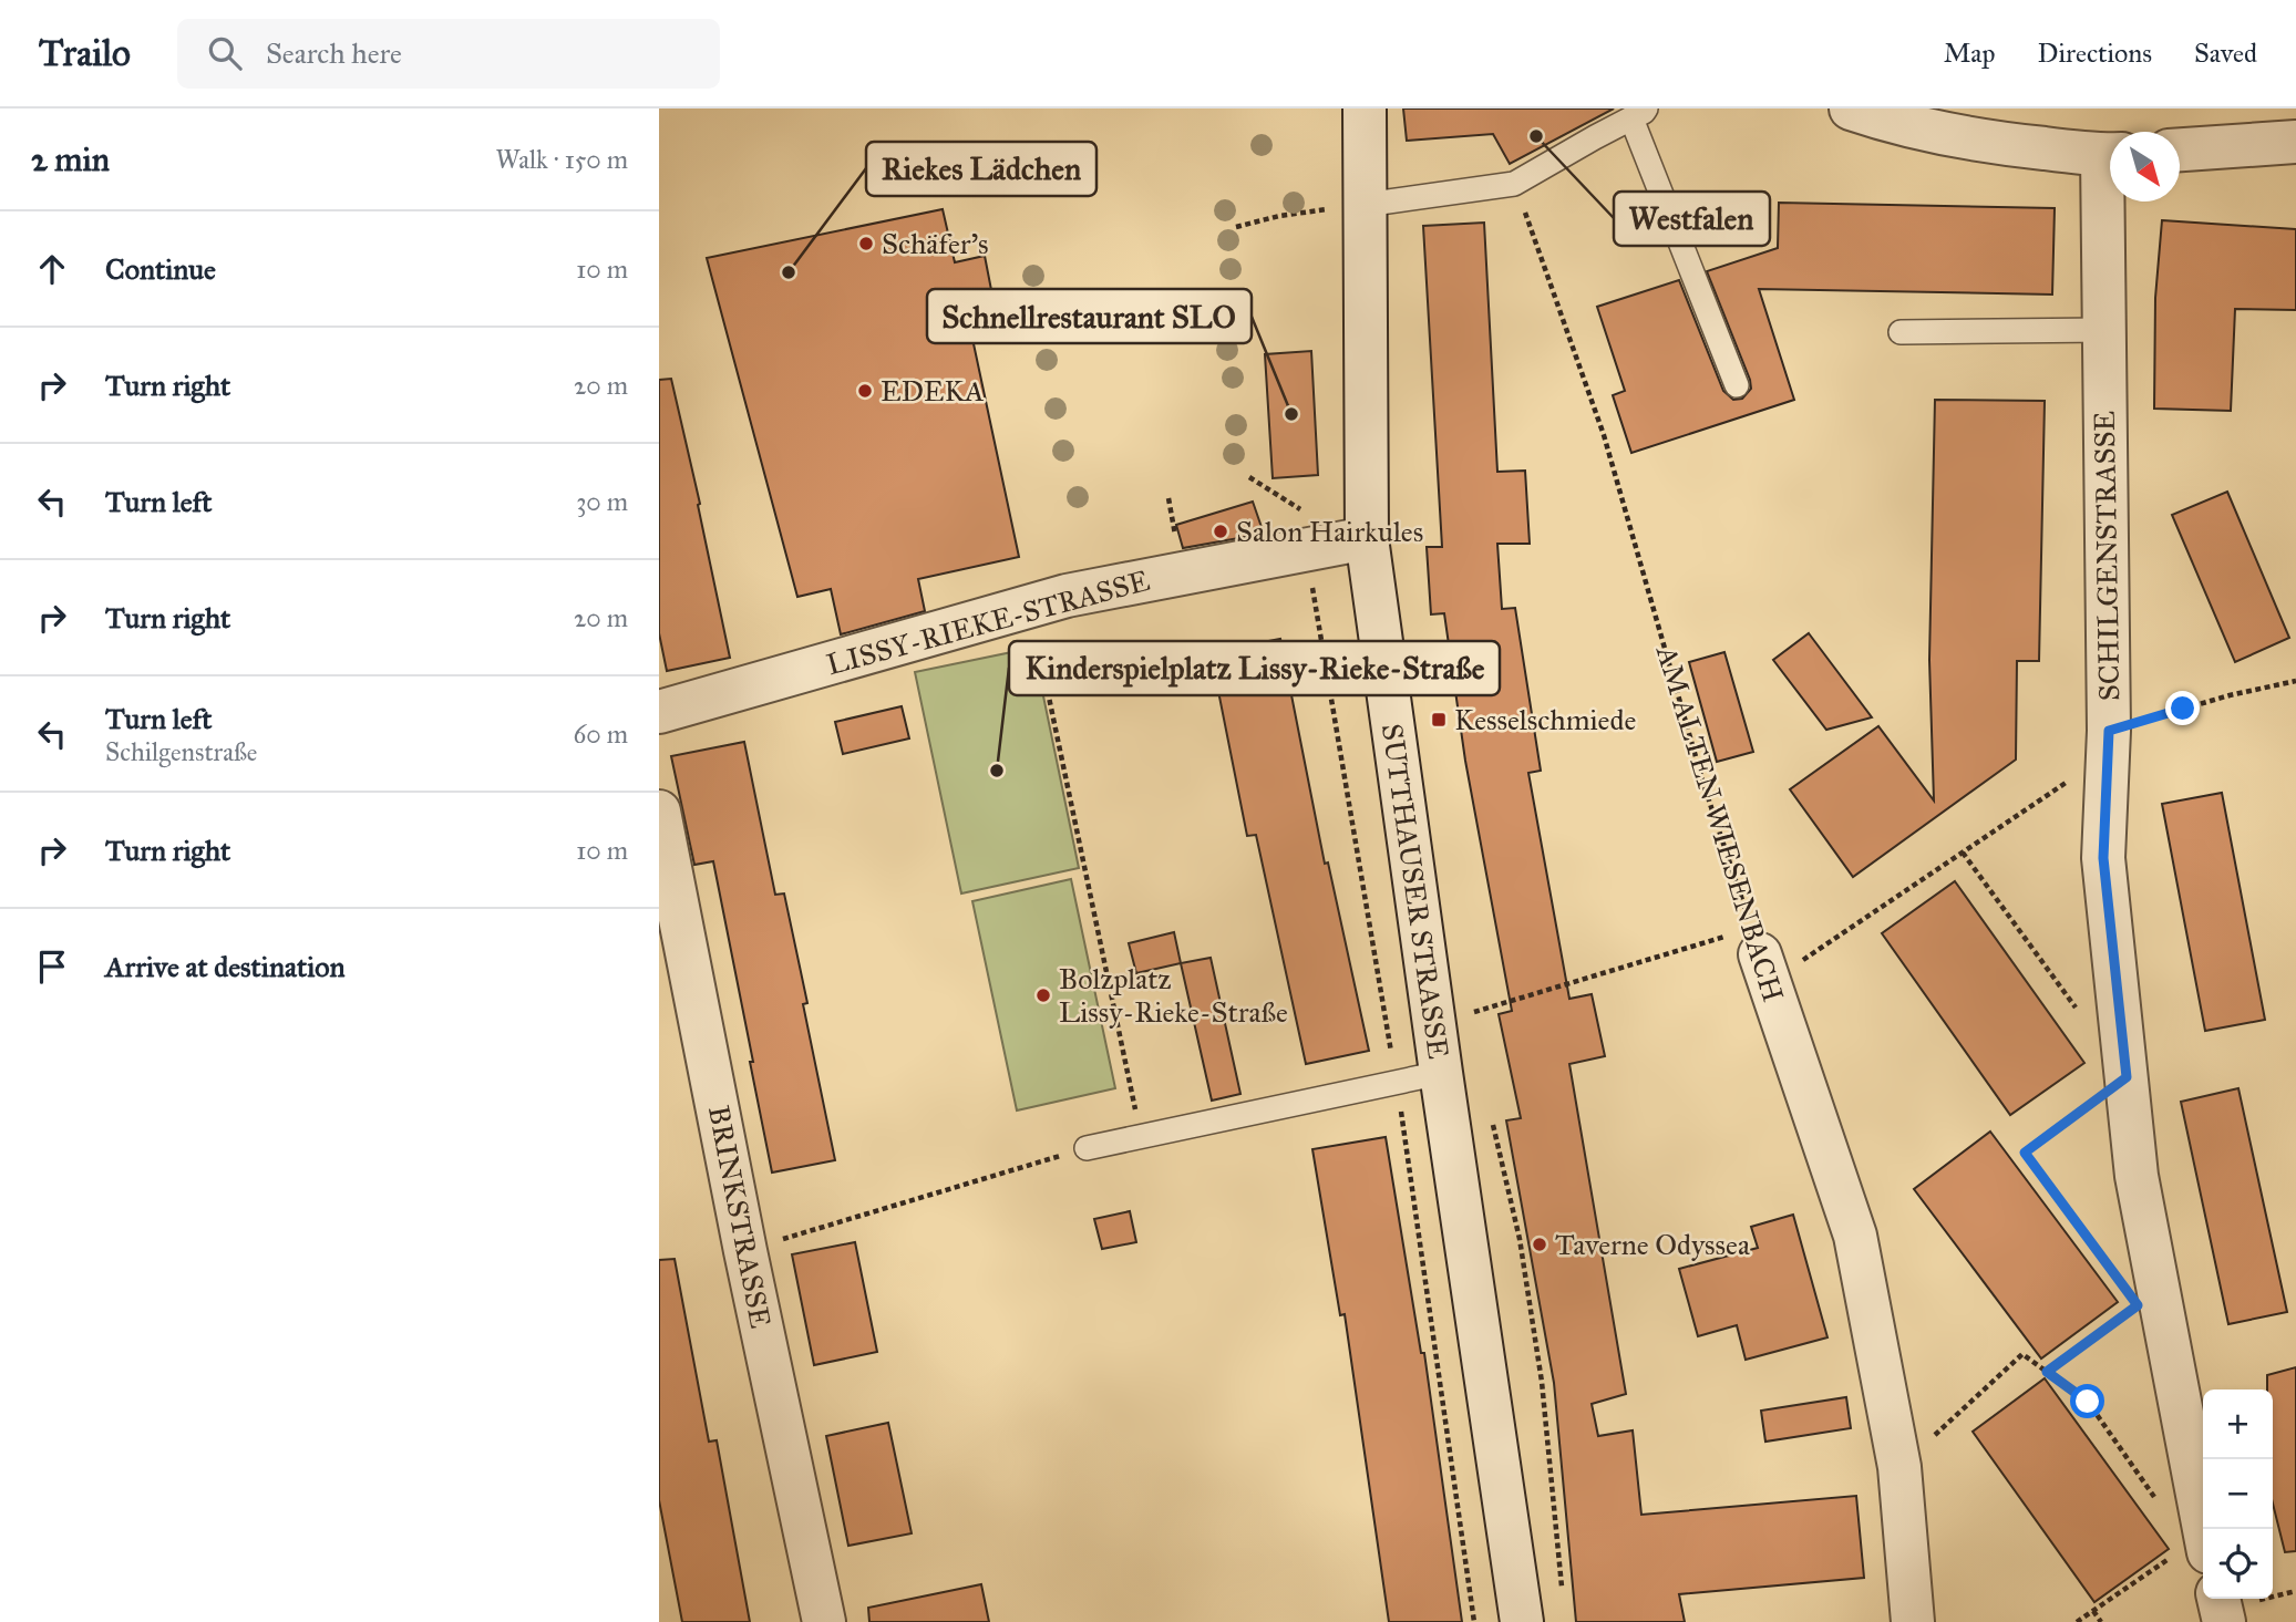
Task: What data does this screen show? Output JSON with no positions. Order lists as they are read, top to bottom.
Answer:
{
  "streets": {
    "street": [
      "SCHILGENSTRASSE",
      "LISSY-RIEKE-STRASSE",
      "AM ALTEN WIESENBACH",
      "SUTTHAUSER STRASSE",
      "BRINKSTRASSE"
    ]
  },
  "crossings": [
    ["LISSY-RIEKE-STRASSE", "SUTTHAUSER STRASSE"]
  ],
  "places": {
    "other": [
      "Westfalen",
      "Schäfer's",
      "Riekes Lädchen",
      "EDEKA",
      "Schnellrestaurant SLO",
      "Salon Hairkules",
      "Kinderspielplatz Lissy-Rieke-Straße",
      "Bolzplatz Lissy-Rieke-Straße",
      "Taverne Odyssea"
    ],
    "transit": ["Kesselschmiede"]
  },
  "north": "bottom right",
  "page": {
    "header": "Trailo",
    "search": "Search here",
    "nav": ["Map", "Directions", "Saved"],
    "heading": ["2 min", "Walk · 150 m"],
    "list": [
      ["Continue", "10 m"],
      ["Turn right", "20 m"],
      ["Turn left", "30 m"],
      ["Turn right", "20 m"],
      ["Turn left", "Schilgenstraße", "60 m"],
      ["Turn right", "10 m"],
      "Arrive at destination"
    ],
    "map_buttons": ["+", "−"]
  }
}
